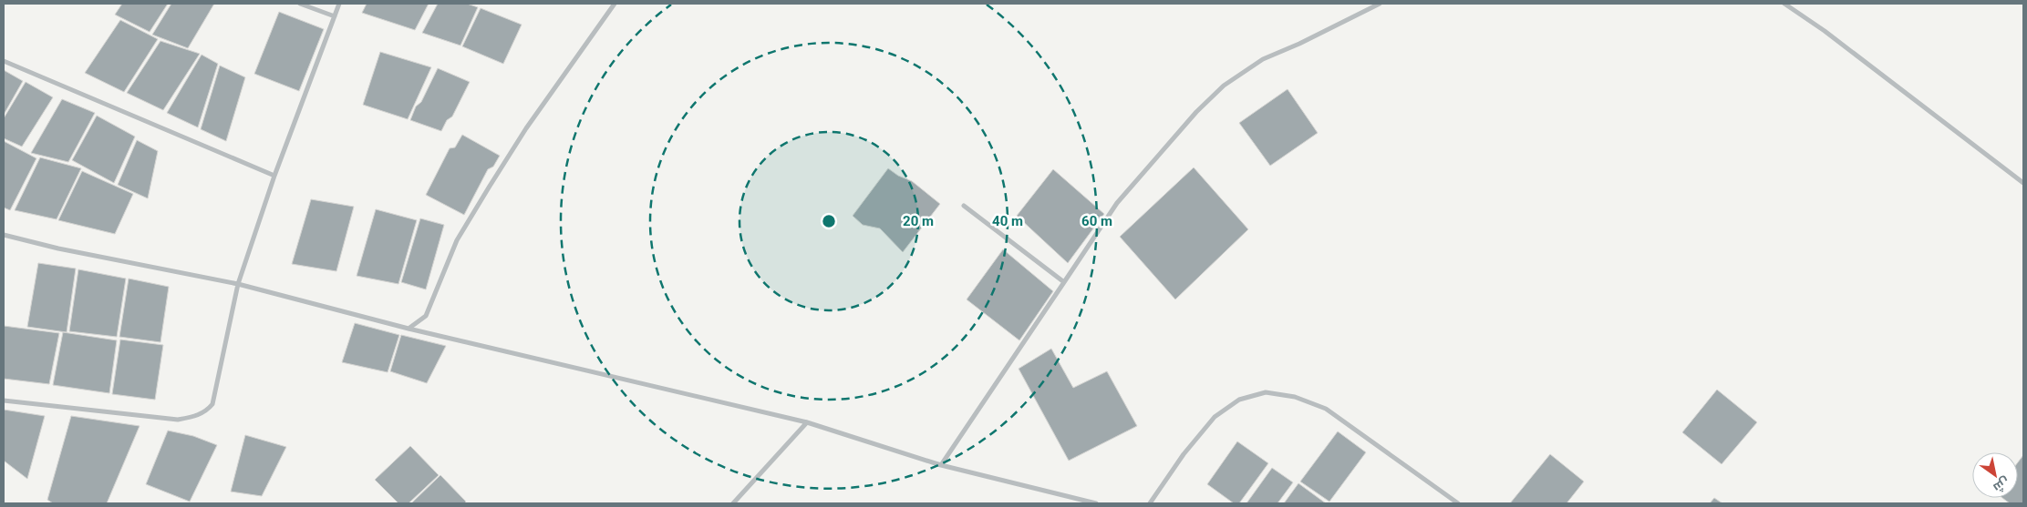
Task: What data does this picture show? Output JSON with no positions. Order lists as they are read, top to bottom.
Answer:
{
  "north": "bottom right",
  "rings": ["20 m", "40 m", "60 m"]
}
